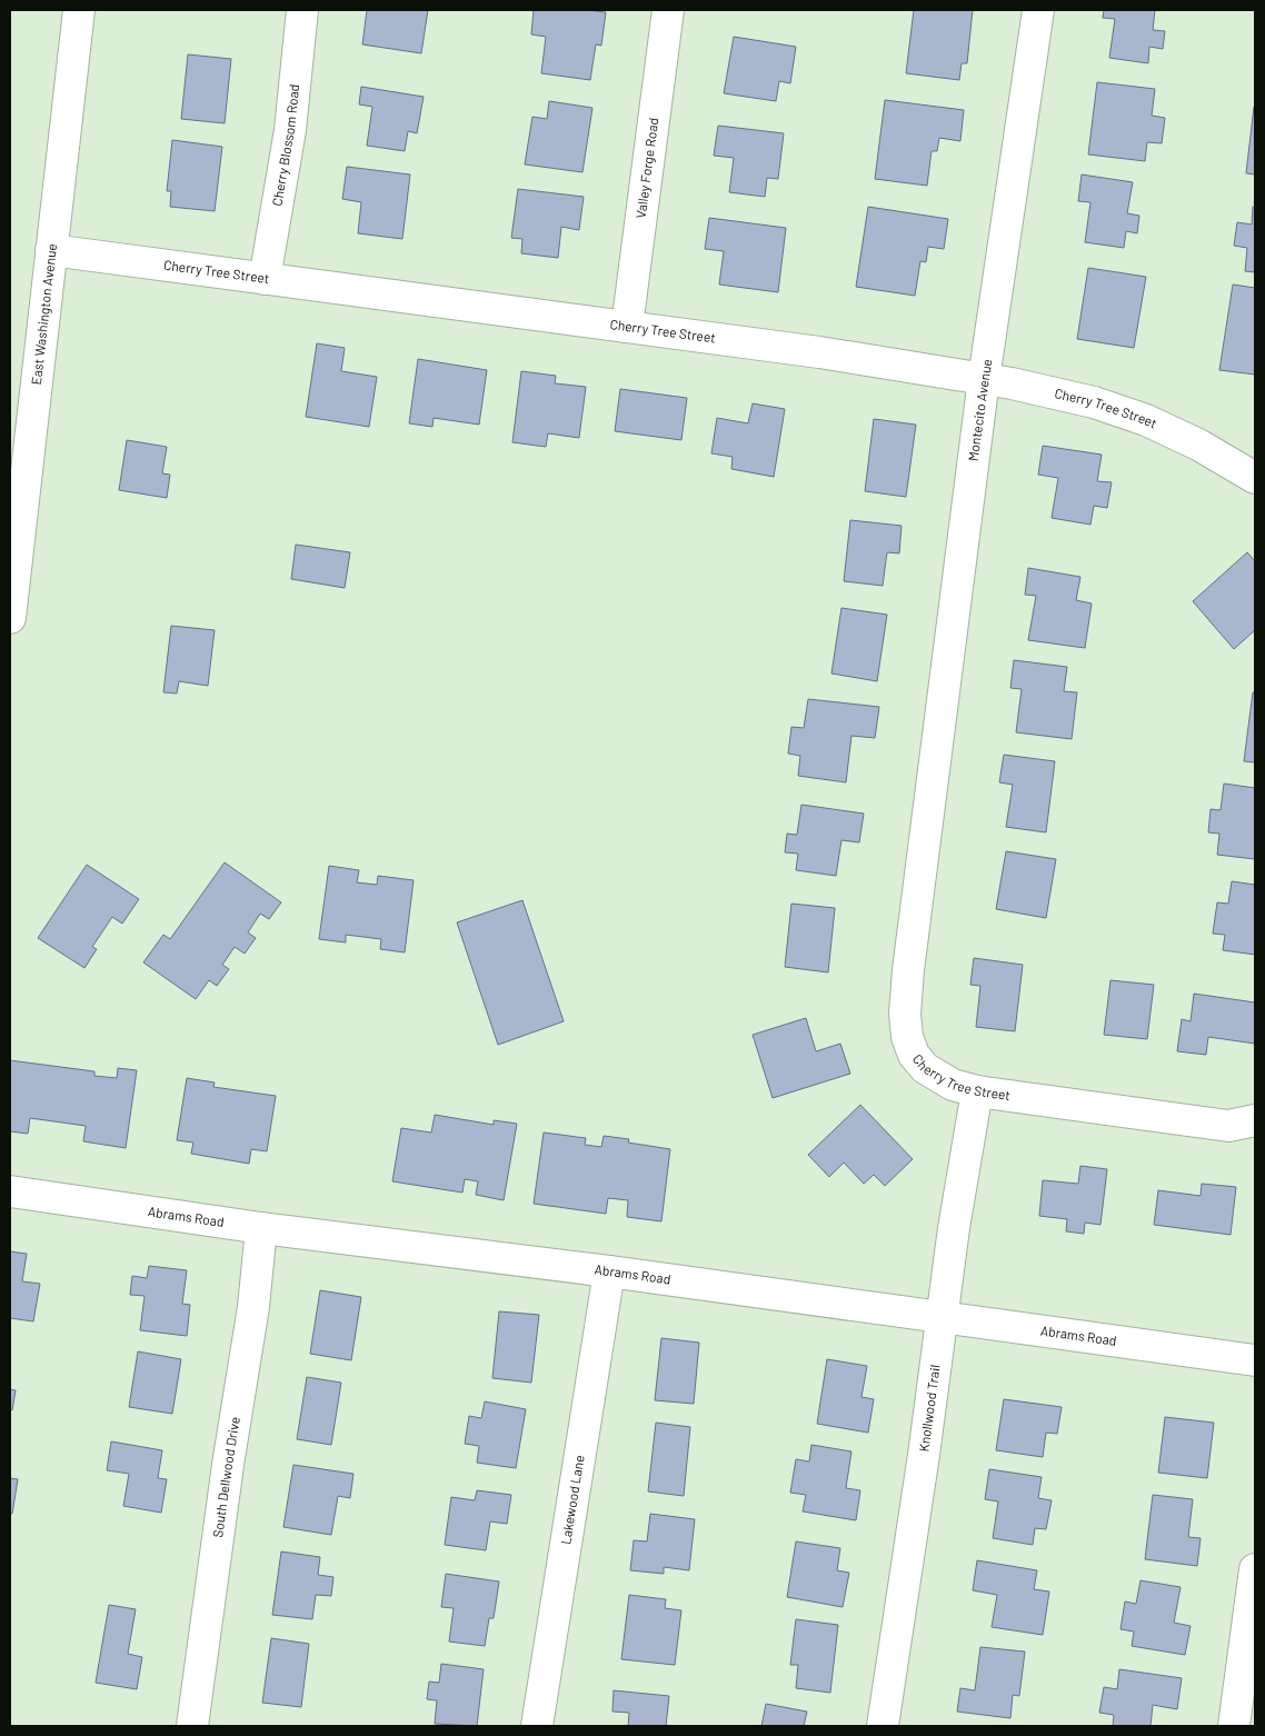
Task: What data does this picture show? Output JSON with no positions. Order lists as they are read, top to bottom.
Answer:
{
  "streets": {
    "street": [
      "Cherry Blossom Road",
      "Valley Forge Road",
      "Cherry Tree Street",
      "East Washington Avenue",
      "Montecito Avenue",
      "Abrams Road",
      "Knollwood Trail",
      "South Dellwood Drive",
      "Lakewood Lane"
    ]
  },
  "crossings": [
    ["Cherry Blossom Road", "Cherry Tree Street"],
    ["Valley Forge Road", "Cherry Tree Street"],
    ["Cherry Tree Street", "East Washington Avenue"],
    ["Cherry Tree Street", "Montecito Avenue"],
    ["Cherry Tree Street", "Knollwood Trail"],
    ["Abrams Road", "Knollwood Trail"],
    ["Abrams Road", "South Dellwood Drive"],
    ["Abrams Road", "Lakewood Lane"]
  ]
}
